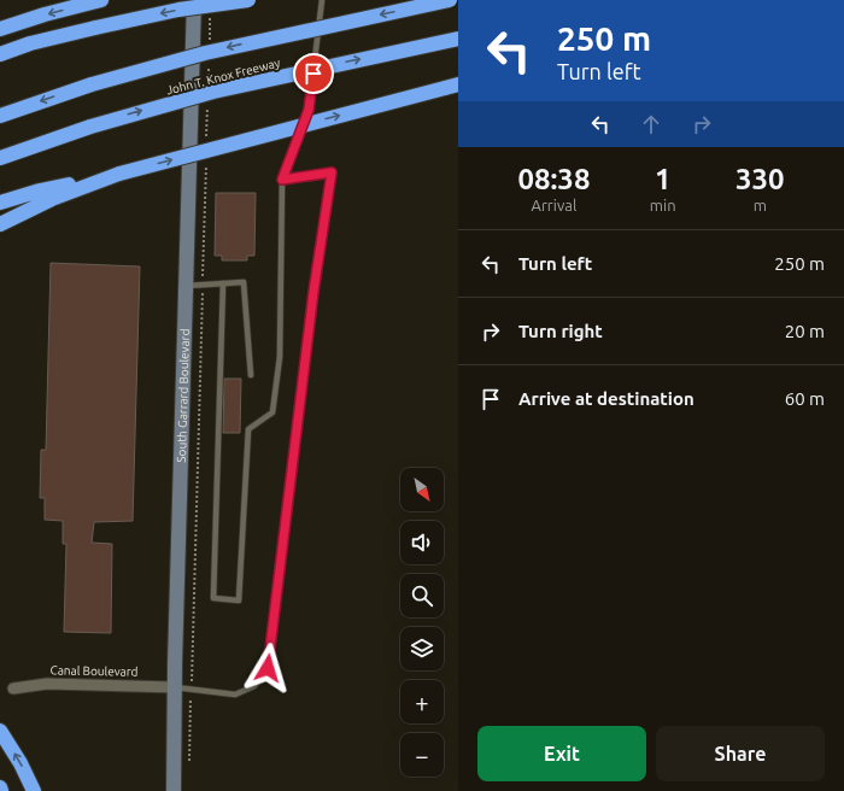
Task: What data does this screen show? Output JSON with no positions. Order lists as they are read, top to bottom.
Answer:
{
  "streets": {
    "highway": ["John T. Knox Freeway"],
    "street": ["South Garrard Boulevard", "Canal Boulevard"]
  },
  "crossings": [
    ["South Garrard Boulevard", "Canal Boulevard"]
  ],
  "north": "bottom right",
  "page": {
    "turn": ["250 m", "Turn left"],
    "eta": [
      "08:38",
      "Arrival",
      "1",
      "min",
      "330",
      "m"
    ],
    "list": [
      {
        "name": "Turn left",
        "value": "250 m"
      },
      {
        "name": "Turn right",
        "value": "20 m"
      },
      {
        "name": "Arrive at destination",
        "value": "60 m"
      }
    ],
    "map_buttons": ["+", "−"],
    "buttons": ["Exit", "Share"]
  }
}
